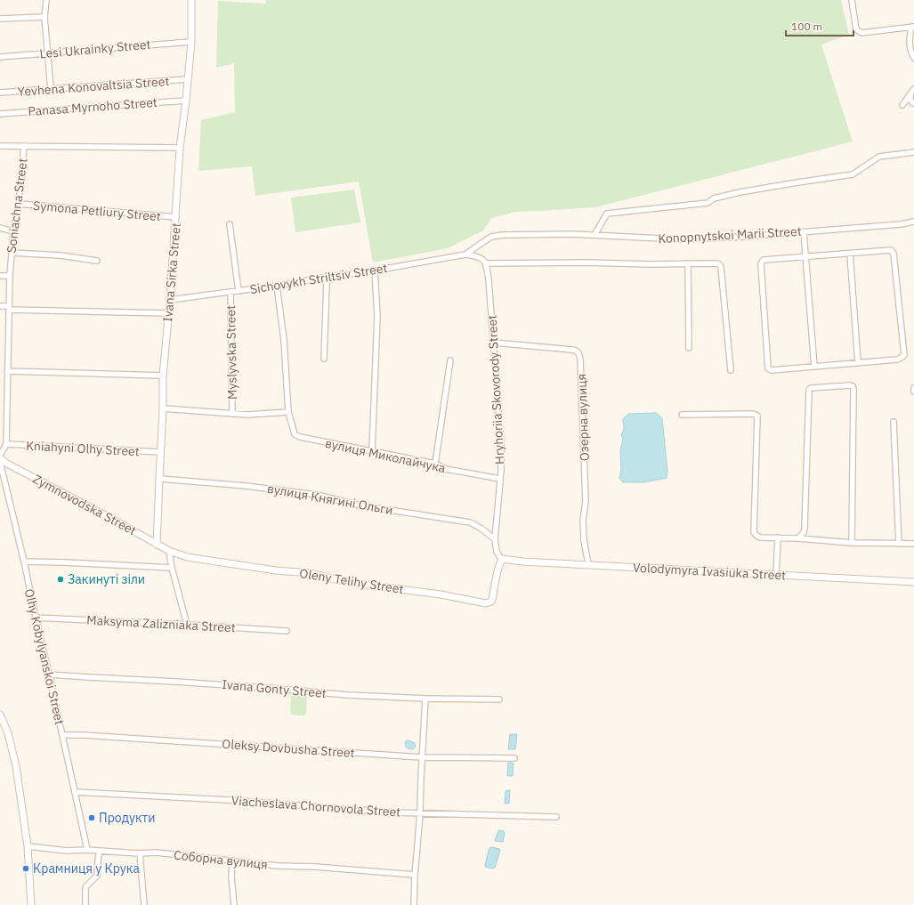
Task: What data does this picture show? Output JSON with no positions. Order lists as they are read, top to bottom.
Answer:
{
  "streets": {
    "street": [
      "Lesi Ukrainky Street",
      "Yevhena Konovaltsia Street",
      "Panasa Myrnoho Street",
      "Soniachna Street",
      "Symona Petliury Street",
      "Konopnytskoi Marii Street",
      "Ivana Sirka Street",
      "Sichovykh Striltsiv Street",
      "Myslyvska Street",
      "Hryhoriia Skovorody Street",
      "Озерна вулиця",
      "Kniahyni Olhy Street",
      "вулиця Миколайчука",
      "вулиця Княгині Ольги",
      "Zymnovodska Street",
      "Volodymyra Ivasiuka Street",
      "Oleny Telihy Street",
      "Maksyma Zalizniaka Street",
      "Olhy Kobylyanskoi Street",
      "Ivana Gonty Street",
      "Oleksy Dovbusha Street",
      "Viacheslava Chornovola Street",
      "Соборна вулиця"
    ]
  },
  "crossings": [
    ["Lesi Ukrainky Street", "Ivana Sirka Street"],
    ["Yevhena Konovaltsia Street", "Ivana Sirka Street"],
    ["Panasa Myrnoho Street", "Ivana Sirka Street"],
    ["Soniachna Street", "Symona Petliury Street"],
    ["Soniachna Street", "Kniahyni Olhy Street"],
    ["Symona Petliury Street", "Ivana Sirka Street"],
    ["Konopnytskoi Marii Street", "Sichovykh Striltsiv Street"],
    ["Ivana Sirka Street", "Sichovykh Striltsiv Street"],
    ["Ivana Sirka Street", "Kniahyni Olhy Street"],
    ["Ivana Sirka Street", "вулиця Княгині Ольги"],
    ["Ivana Sirka Street", "Zymnovodska Street"],
    ["Sichovykh Striltsiv Street", "Myslyvska Street"],
    ["Sichovykh Striltsiv Street", "вулиця Миколайчука"],
    ["Hryhoriia Skovorody Street", "Озерна вулиця"],
    ["Hryhoriia Skovorody Street", "вулиця Миколайчука"],
    ["Hryhoriia Skovorody Street", "вулиця Княгині Ольги"],
    ["Hryhoriia Skovorody Street", "Volodymyra Ivasiuka Street"],
    ["Hryhoriia Skovorody Street", "Oleny Telihy Street"],
    ["Озерна вулиця", "Volodymyra Ivasiuka Street"],
    ["Zymnovodska Street", "Oleny Telihy Street"],
    ["Zymnovodska Street", "Olhy Kobylyanskoi Street"],
    ["Volodymyra Ivasiuka Street", "Oleny Telihy Street"],
    ["Maksyma Zalizniaka Street", "Olhy Kobylyanskoi Street"],
    ["Olhy Kobylyanskoi Street", "Ivana Gonty Street"],
    ["Olhy Kobylyanskoi Street", "Oleksy Dovbusha Street"],
    ["Olhy Kobylyanskoi Street", "Viacheslava Chornovola Street"],
    ["Olhy Kobylyanskoi Street", "Соборна вулиця"]
  ],
  "places": ["Закинуті зіли", "Продукти", "Крамниця у Крука"],
  "scale_bar": "100 m"
}
